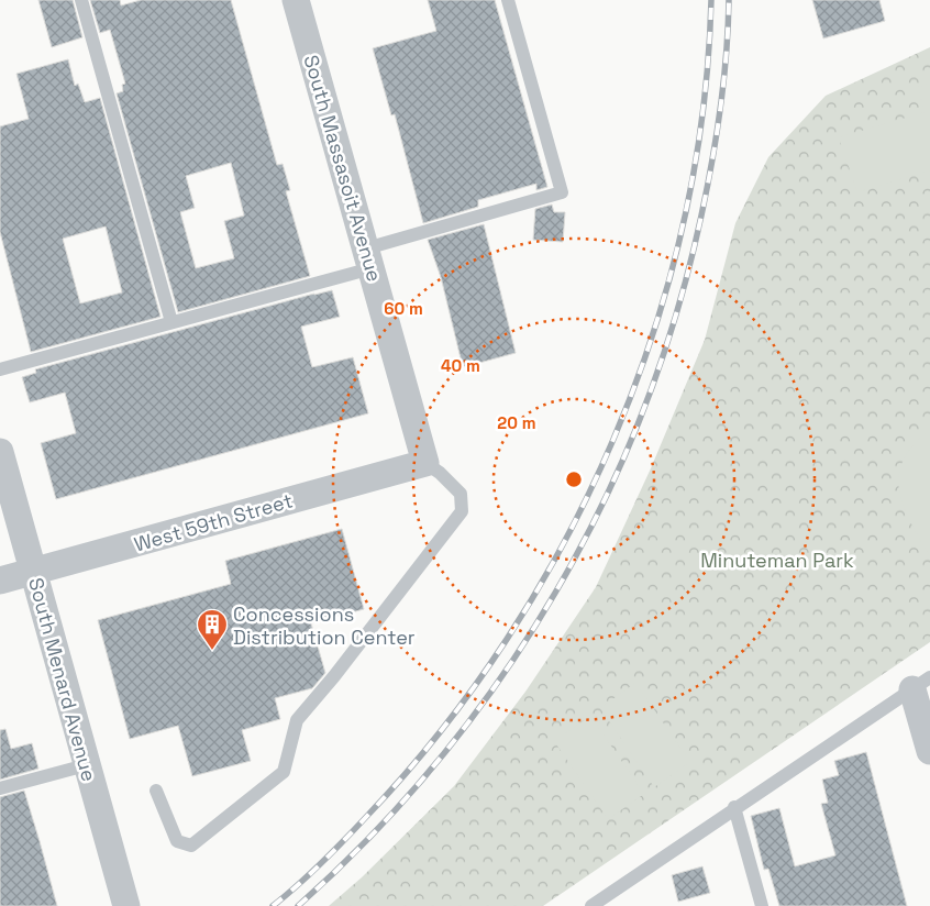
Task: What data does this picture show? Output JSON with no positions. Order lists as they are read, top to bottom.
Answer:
{
  "streets": {
    "street": ["South Massasoit Avenue", "West 59th Street", "South Menard Avenue"]
  },
  "crossings": [
    ["South Massasoit Avenue", "West 59th Street"],
    ["West 59th Street", "South Menard Avenue"]
  ],
  "parks": ["Minuteman Park"],
  "places": {
    "building": ["Concessions Distribution Center"]
  },
  "rings": ["60 m", "40 m", "20 m"]
}
